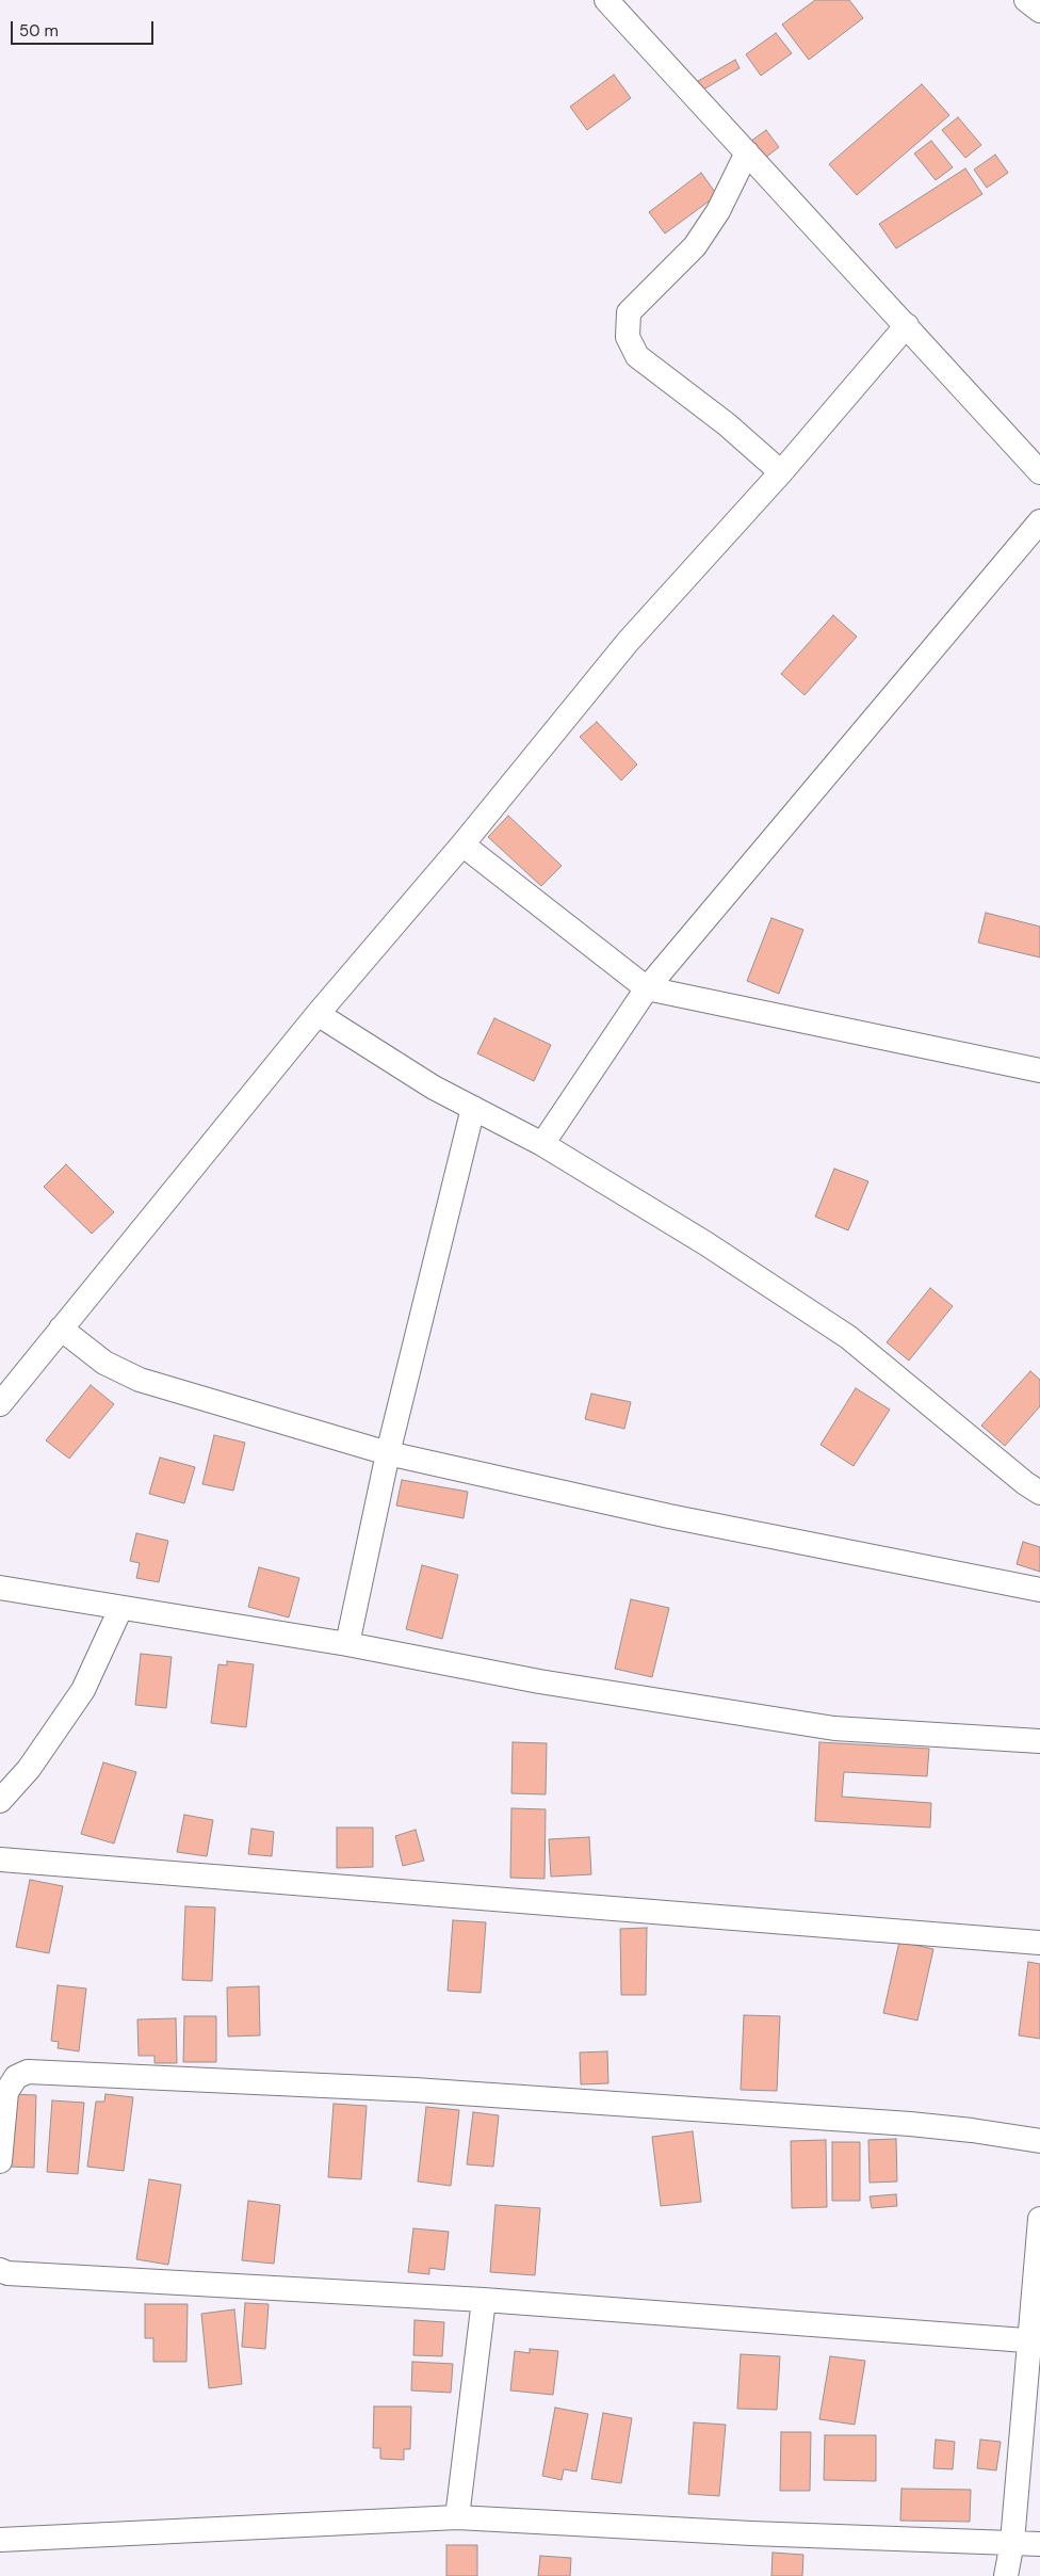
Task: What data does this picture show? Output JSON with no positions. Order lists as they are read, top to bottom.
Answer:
{
  "scale_bar": "50 m"
}
